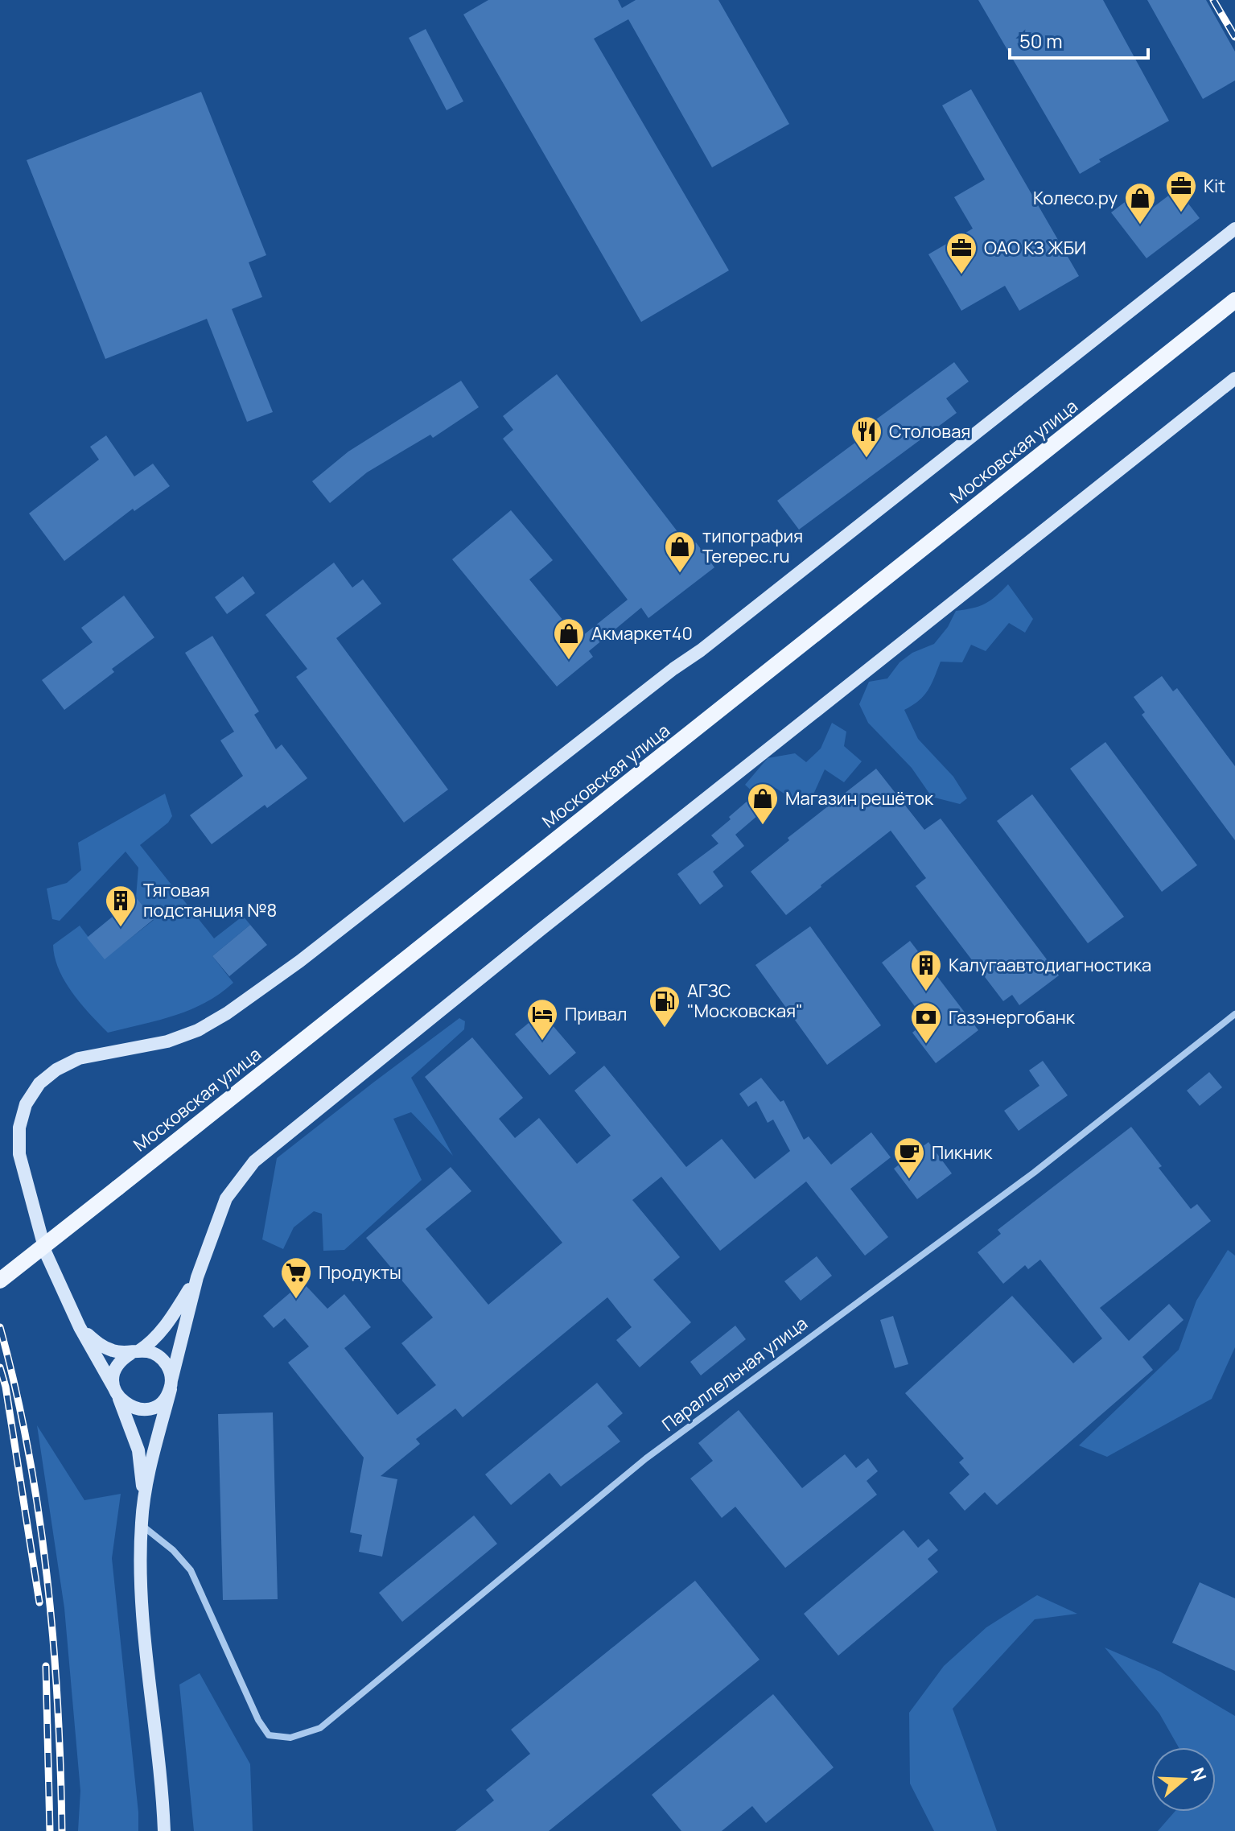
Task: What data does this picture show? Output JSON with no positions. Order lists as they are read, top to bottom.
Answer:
{
  "streets": {
    "main road": ["Московская улица"],
    "street": ["Параллельная улица"]
  },
  "places": {
    "office": ["Kit", "ОАО КЗ ЖБИ"],
    "shop": [
      "Колесо.ру",
      "типография Terepec.ru",
      "Акмаркет40",
      "Магазин решёток"
    ],
    "restaurant": ["Столовая"],
    "building": ["Тяговая подстанция №8", "Калугаавтодиагностика"],
    "fuel station": ["АГЗС \"Московская\""],
    "hotel": ["Привал"],
    "bank": ["Газэнергобанк"],
    "cafe": ["Пикник"],
    "supermarket": ["Продукты"]
  },
  "scale_bar": "50 m",
  "north": "right"
}
